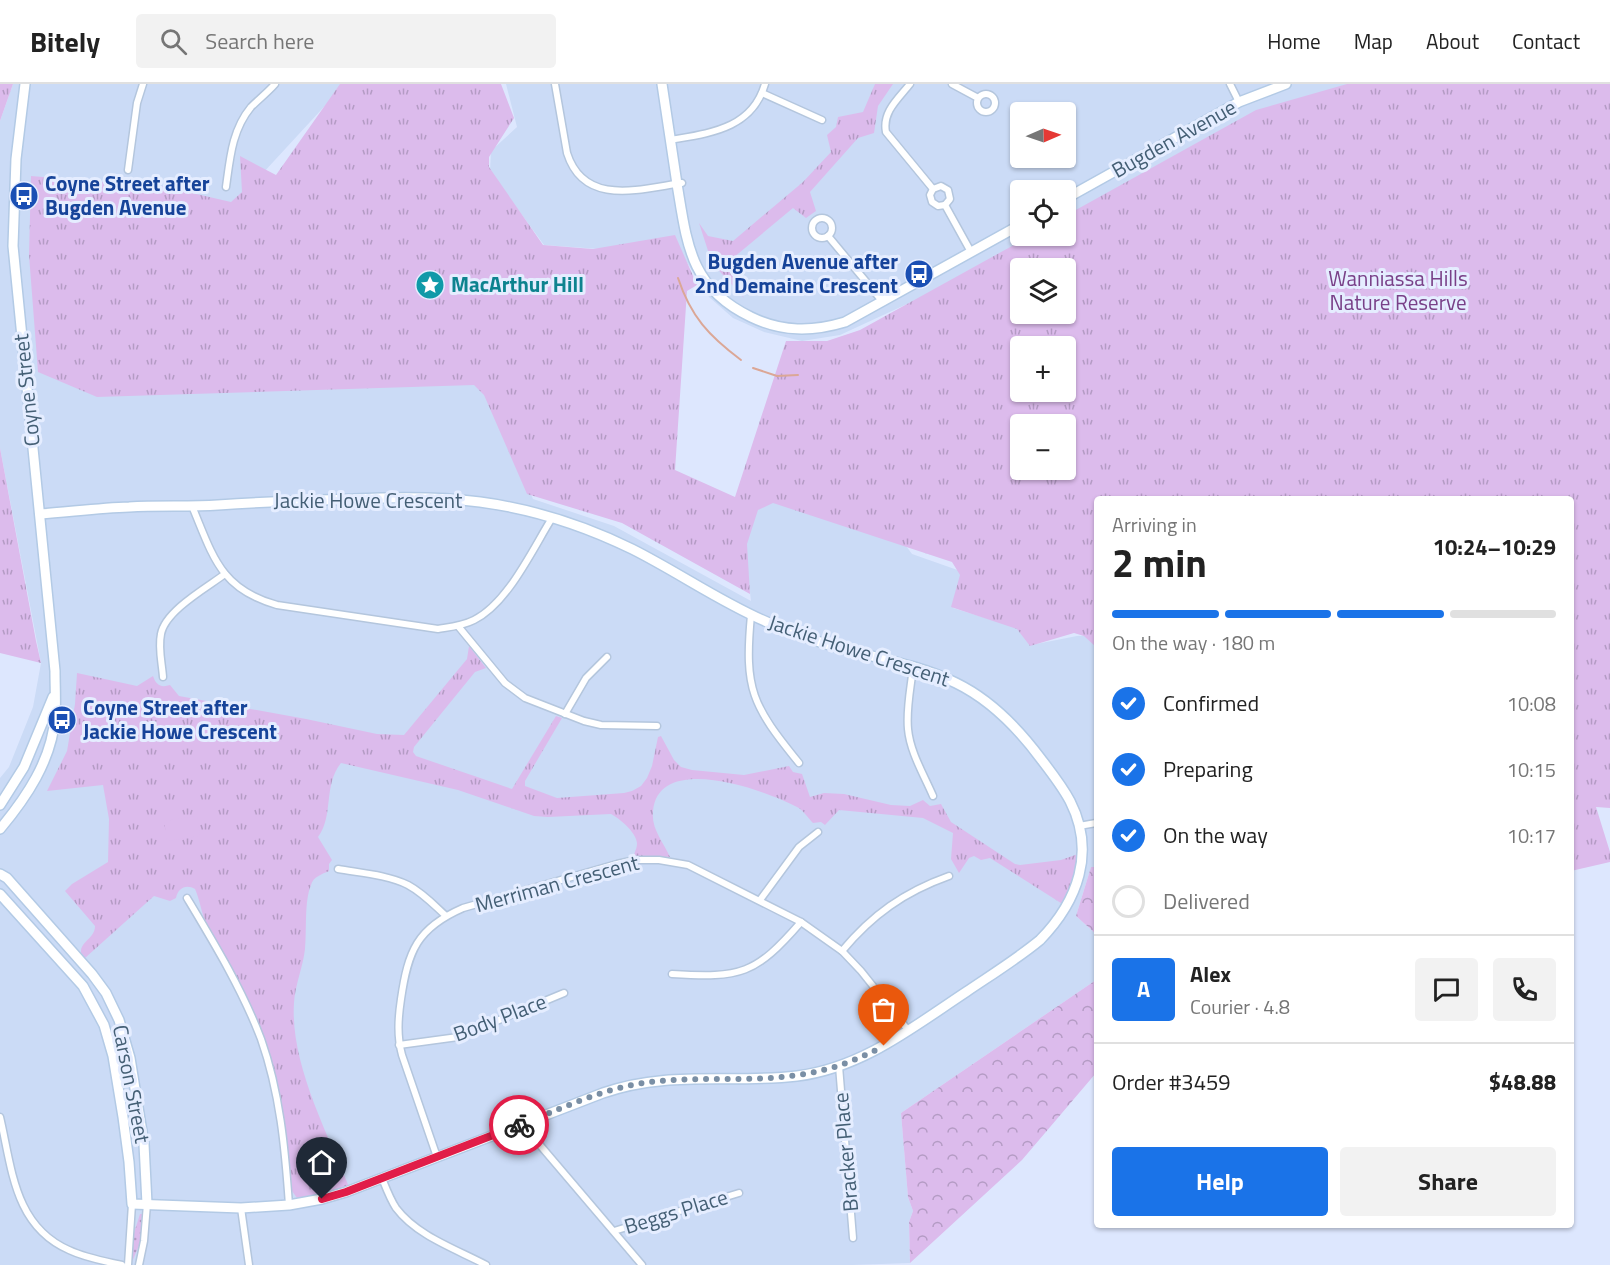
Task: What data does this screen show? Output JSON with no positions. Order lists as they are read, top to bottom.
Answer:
{
  "streets": {
    "street": [
      "Bugden Avenue",
      "Coyne Street",
      "Jackie Howe Crescent",
      "Merriman Crescent",
      "Body Place",
      "Carson Street",
      "Bracker Place",
      "Beggs Place"
    ]
  },
  "crossings": [
    ["Coyne Street", "Jackie Howe Crescent"],
    ["Jackie Howe Crescent", "Merriman Crescent"],
    ["Jackie Howe Crescent", "Carson Street"],
    ["Jackie Howe Crescent", "Bracker Place"],
    ["Merriman Crescent", "Body Place"]
  ],
  "parks": ["Wanniassa Hills Nature Reserve"],
  "places": {
    "bus stop": ["Coyne Street after Bugden Avenue", "Bugden Avenue after 2nd Demaine Crescent", "Coyne Street after Jackie Howe Crescent"],
    "place": ["MacArthur Hill"]
  },
  "north": "right",
  "page": {
    "header": "Bitely",
    "search": "Search here",
    "nav": [
      "Home",
      "Map",
      "About",
      "Contact"
    ],
    "map_buttons": ["+", "−"],
    "heading": ["2 min", "Arriving in", "10:24–10:29"],
    "panel": [
      "Alex",
      "Courier · 4.8",
      "Order #3459",
      "$48.88"
    ],
    "bar": "On the way · 180 m",
    "list": [
      ["Confirmed", "10:08"],
      ["Preparing", "10:15"],
      ["On the way", "10:17"],
      "Delivered"
    ],
    "round": "A",
    "buttons": ["Help", "Share"]
  }
}
